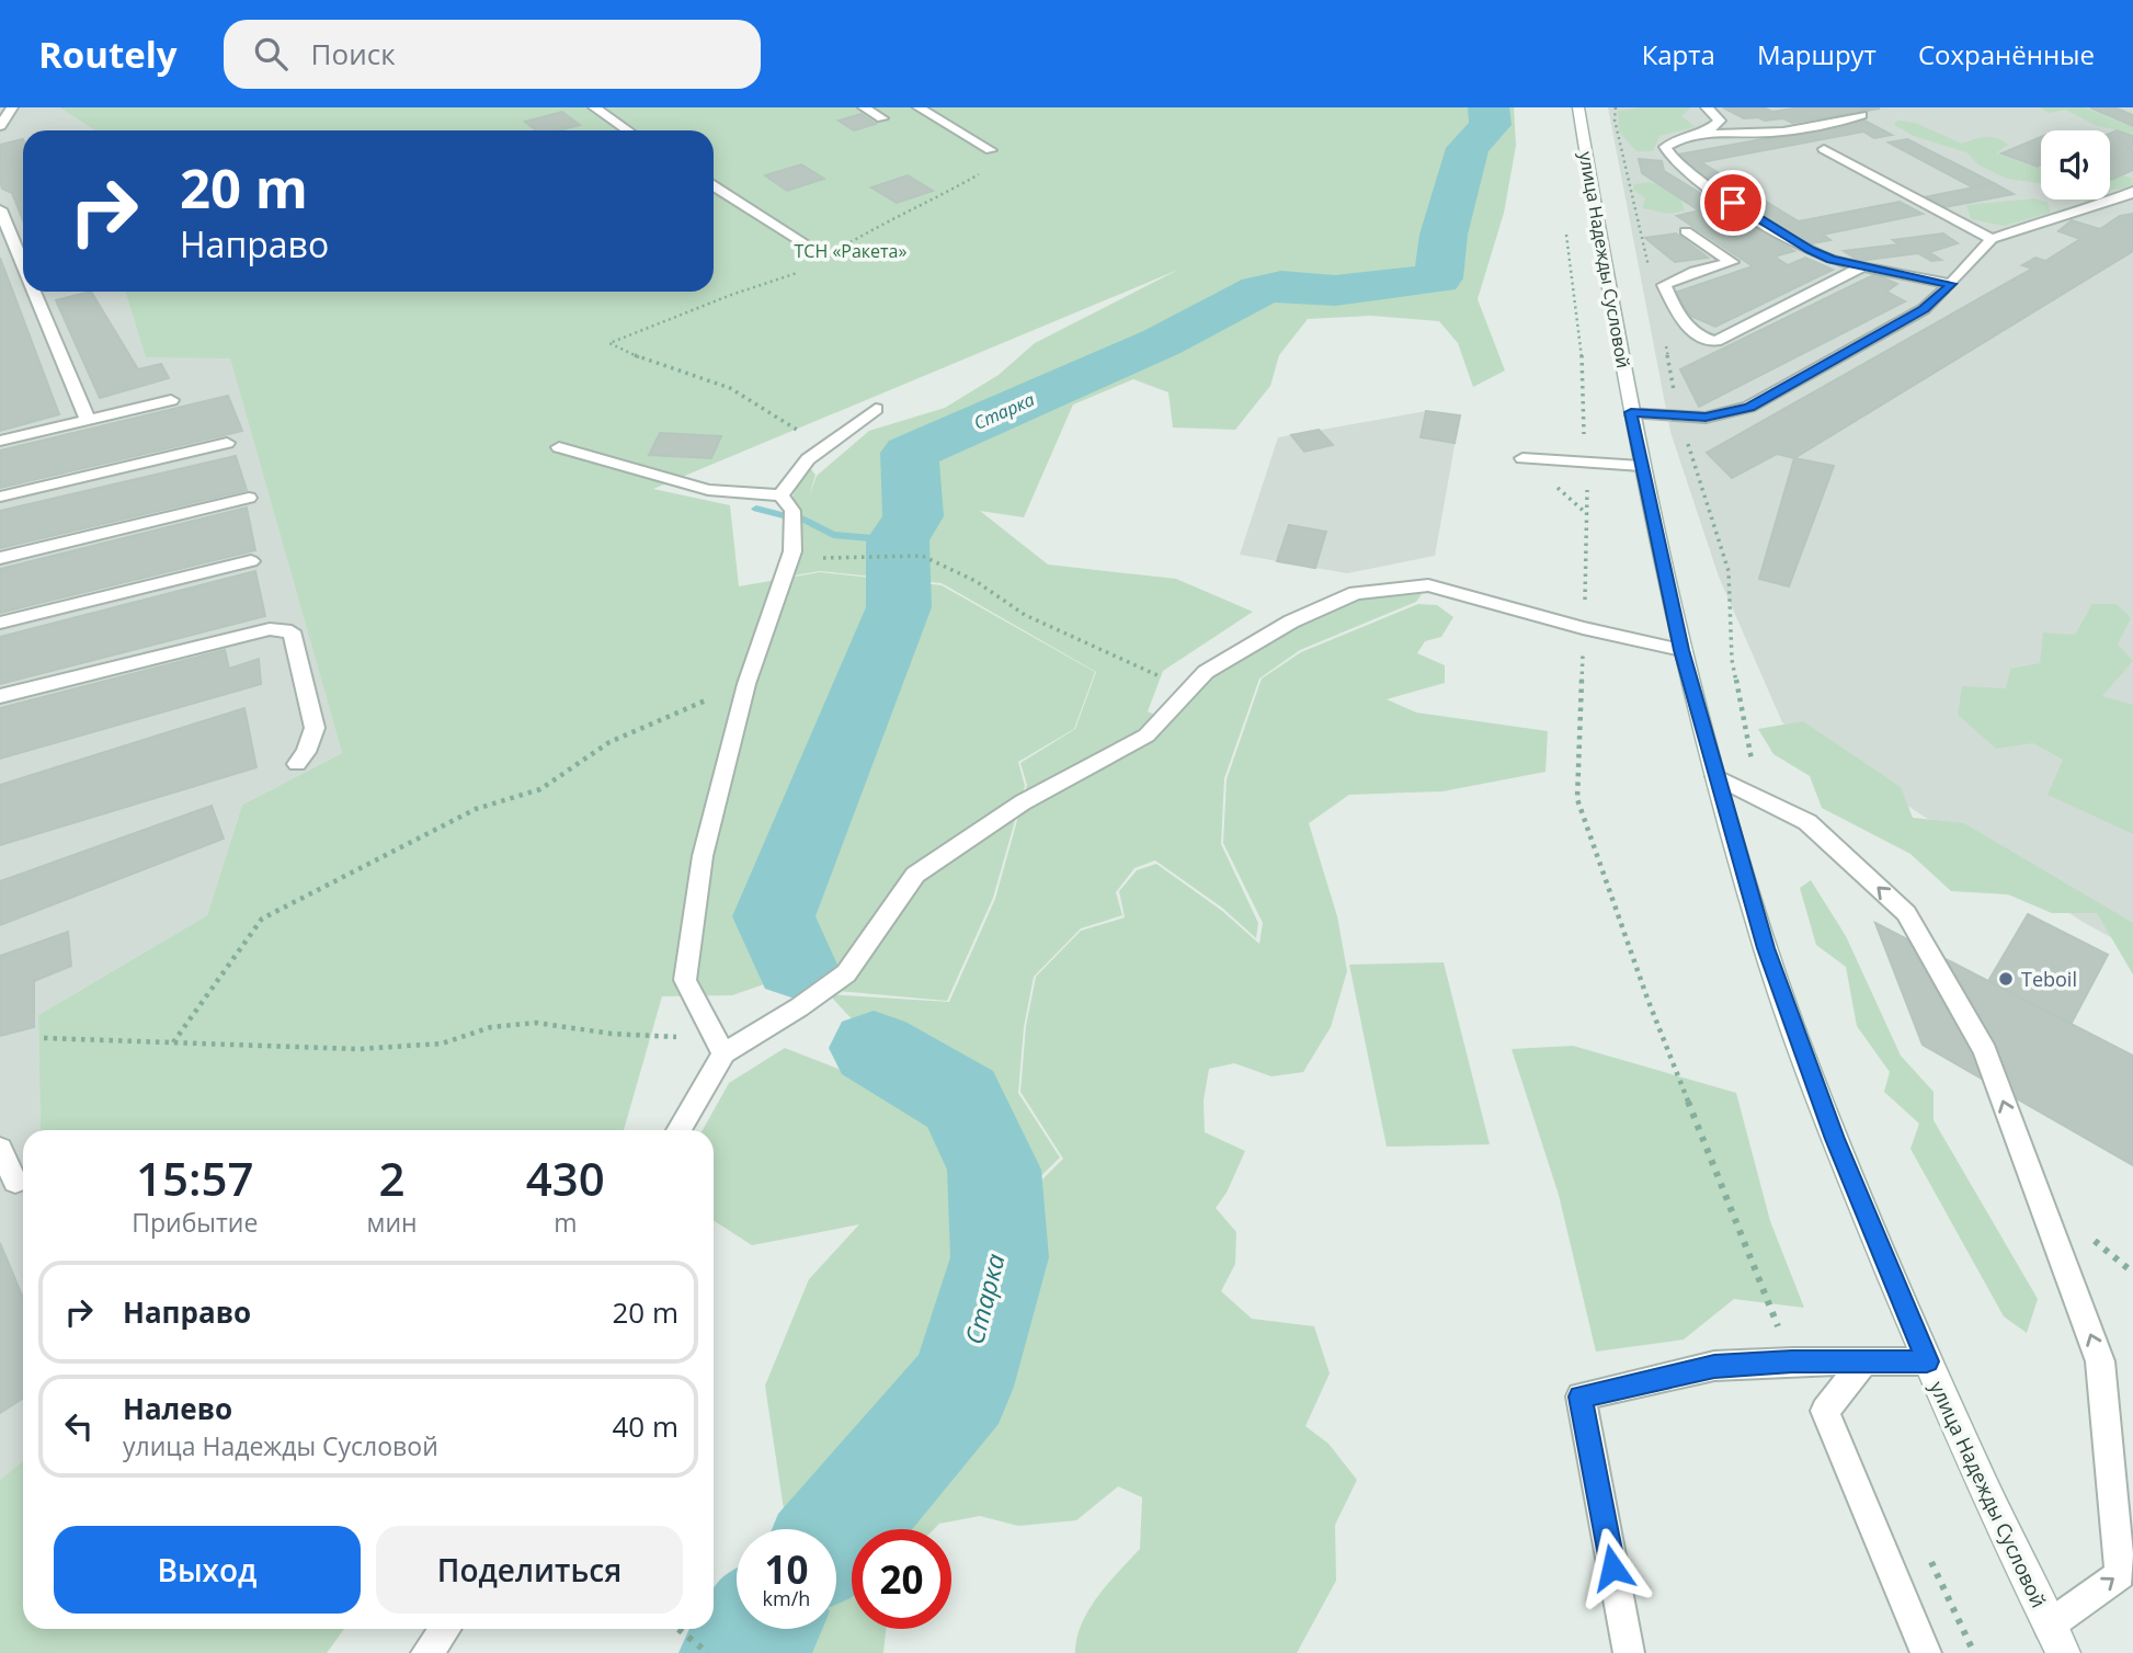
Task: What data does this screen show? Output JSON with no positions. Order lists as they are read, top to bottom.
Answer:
{
  "streets": {
    "main road": ["улица Надежды Сусловой"]
  },
  "water": ["Старка"],
  "parks": ["ТСН «Ракета»"],
  "places": ["Teboil"],
  "page": {
    "header": "Routely",
    "search": "Поиск",
    "nav": ["Карта", "Маршрут", "Сохранённые"],
    "turn": ["20 m", "Направо"],
    "eta": [
      "15:57",
      "Прибытие",
      "2",
      "мин",
      "430",
      "m"
    ],
    "list": [
      {
        "name": "Направо",
        "value": "20 m"
      },
      {
        "name": "Налево",
        "note": "улица Надежды Сусловой",
        "value": "40 m"
      }
    ],
    "buttons": ["Выход", "Поделиться"],
    "speed": "10 km/h",
    "limit": "20"
  }
}
